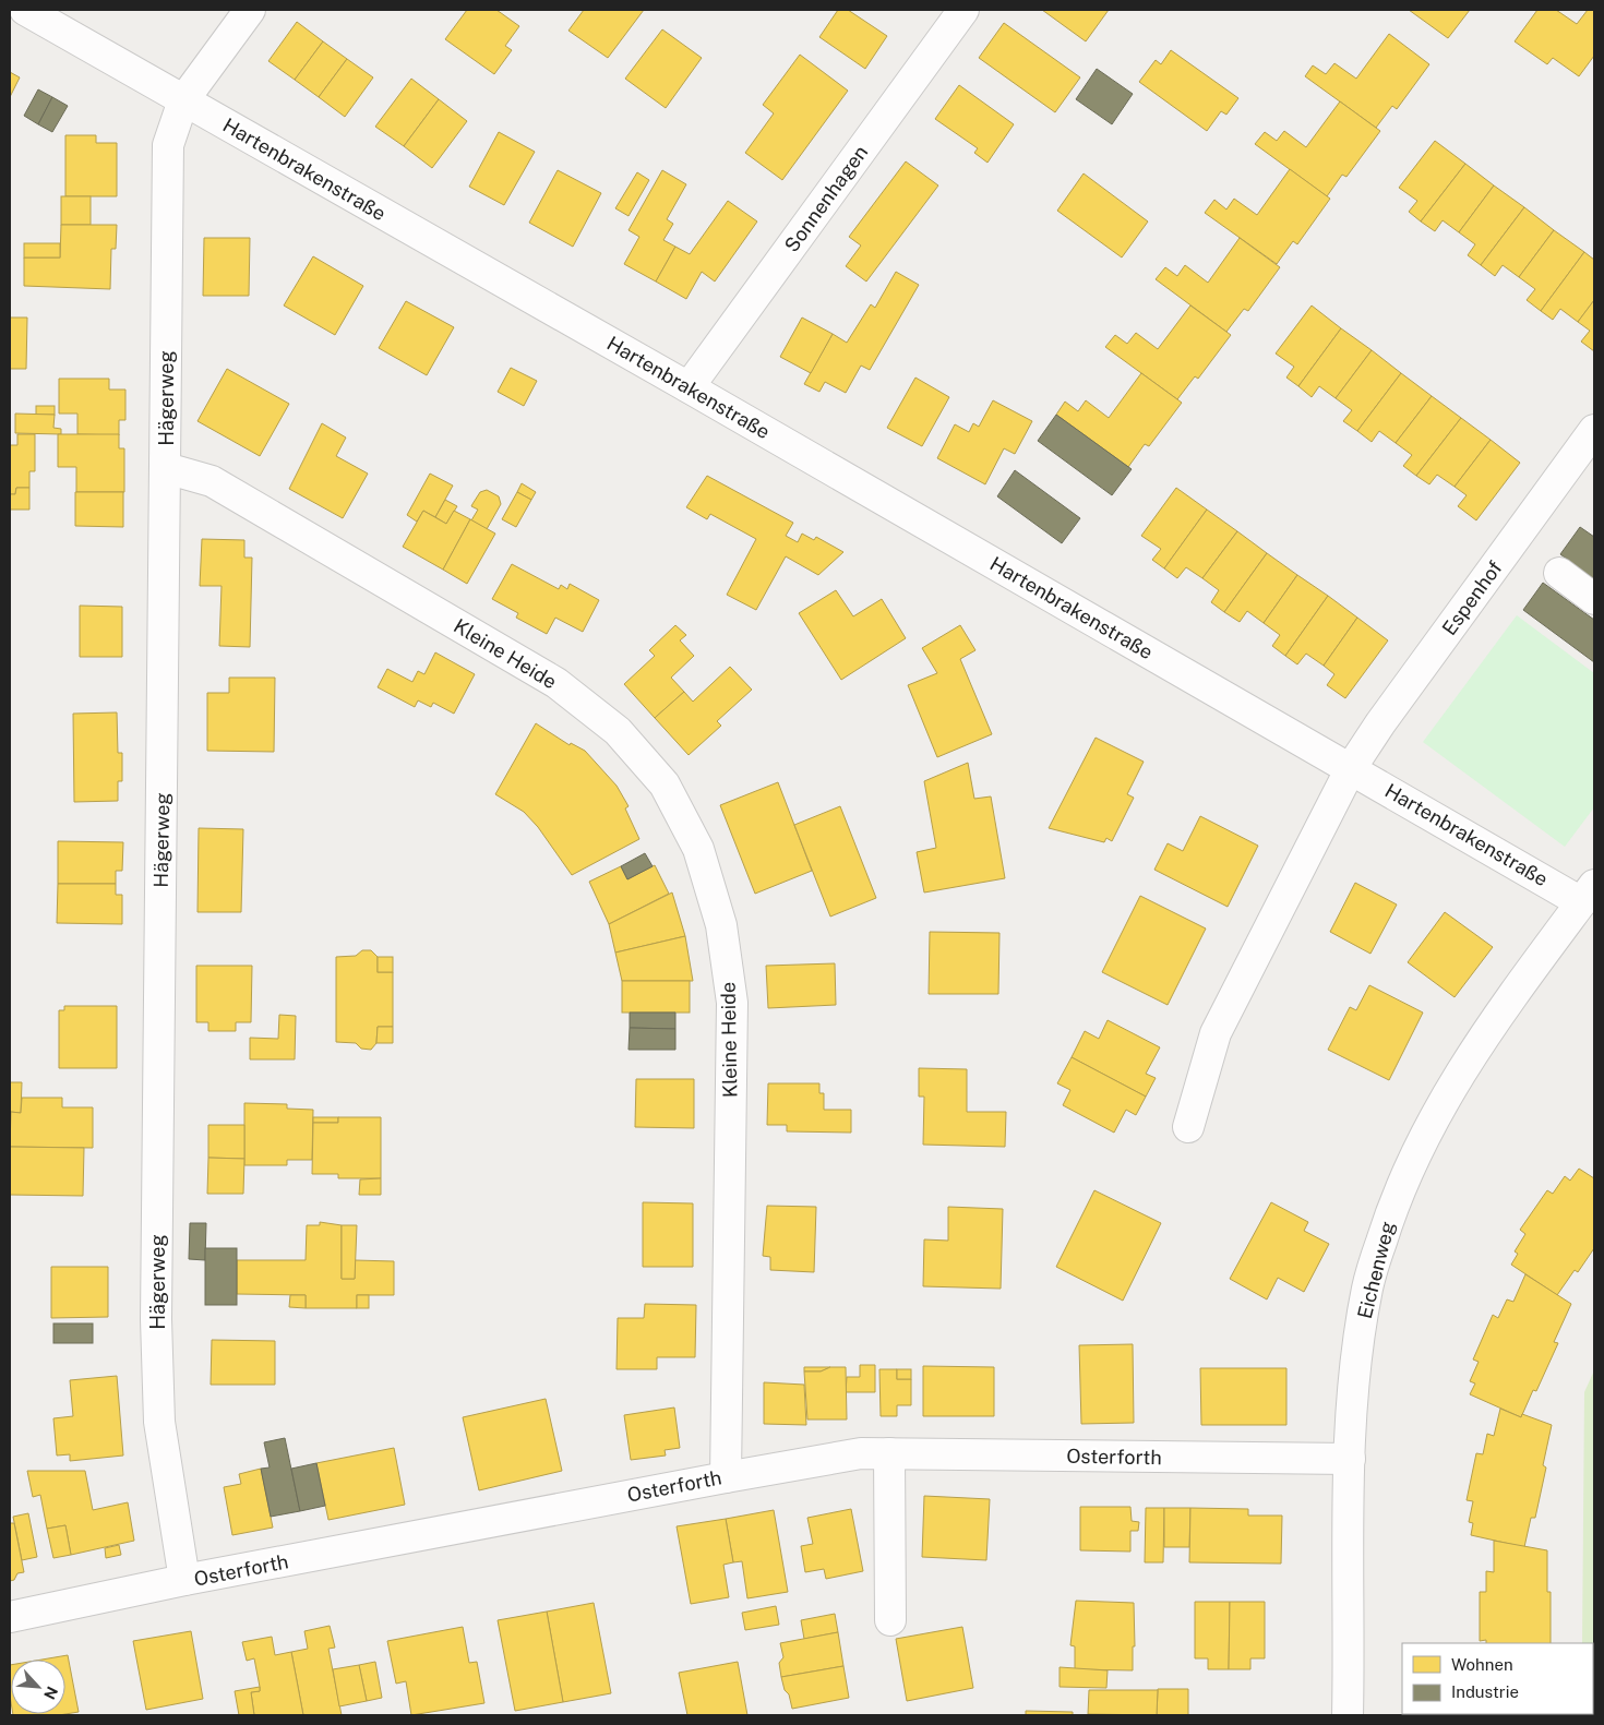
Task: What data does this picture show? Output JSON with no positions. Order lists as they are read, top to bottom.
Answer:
{
  "streets": {
    "street": [
      "Hartenbrakenstraße",
      "Sonnenhagen",
      "Hägerweg",
      "Espenhof",
      "Kleine Heide",
      "Eichenweg",
      "Osterforth"
    ]
  },
  "crossings": [
    ["Hartenbrakenstraße", "Sonnenhagen"],
    ["Hartenbrakenstraße", "Hägerweg"],
    ["Hartenbrakenstraße", "Espenhof"],
    ["Hartenbrakenstraße", "Eichenweg"],
    ["Hägerweg", "Kleine Heide"],
    ["Hägerweg", "Osterforth"],
    ["Kleine Heide", "Osterforth"],
    ["Eichenweg", "Osterforth"]
  ],
  "legend": ["Wohnen", "Industrie"],
  "north": "bottom right"
}
